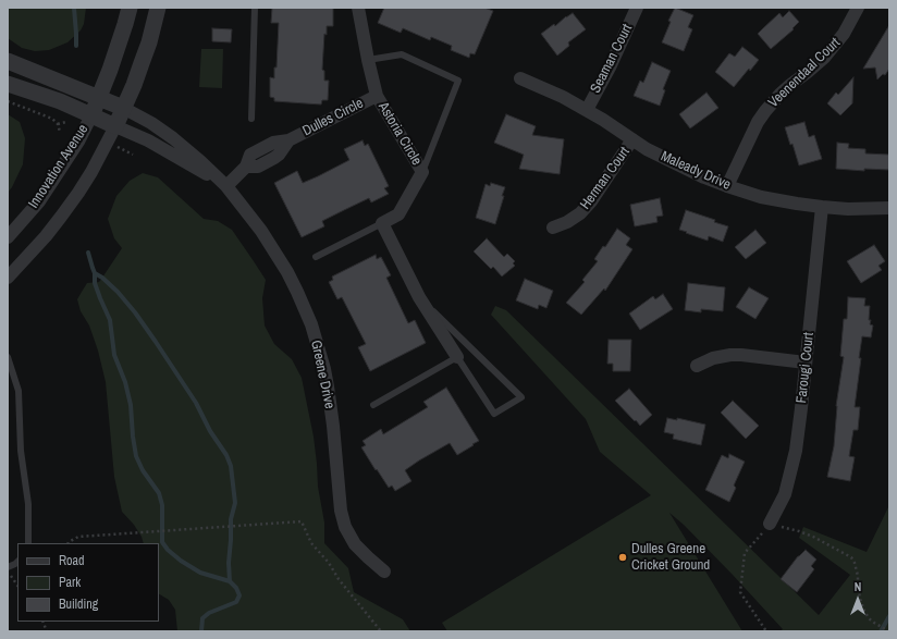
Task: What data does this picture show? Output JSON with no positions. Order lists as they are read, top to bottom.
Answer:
{
  "streets": {
    "street": [
      "Seaman Court",
      "Veenendaal Court",
      "Dulles Circle",
      "Astoria Circle",
      "Innovation Avenue",
      "Maleady Drive",
      "Herman Court",
      "Farougi Court",
      "Greene Drive"
    ]
  },
  "crossings": [
    ["Seaman Court", "Maleady Drive"],
    ["Veenendaal Court", "Maleady Drive"],
    ["Dulles Circle", "Astoria Circle"],
    ["Dulles Circle", "Greene Drive"],
    ["Innovation Avenue", "Greene Drive"],
    ["Maleady Drive", "Herman Court"],
    ["Maleady Drive", "Farougi Court"]
  ],
  "places": ["Dulles Greene Cricket Ground"],
  "legend": ["Road", "Park", "Building"],
  "north": "top"
}
